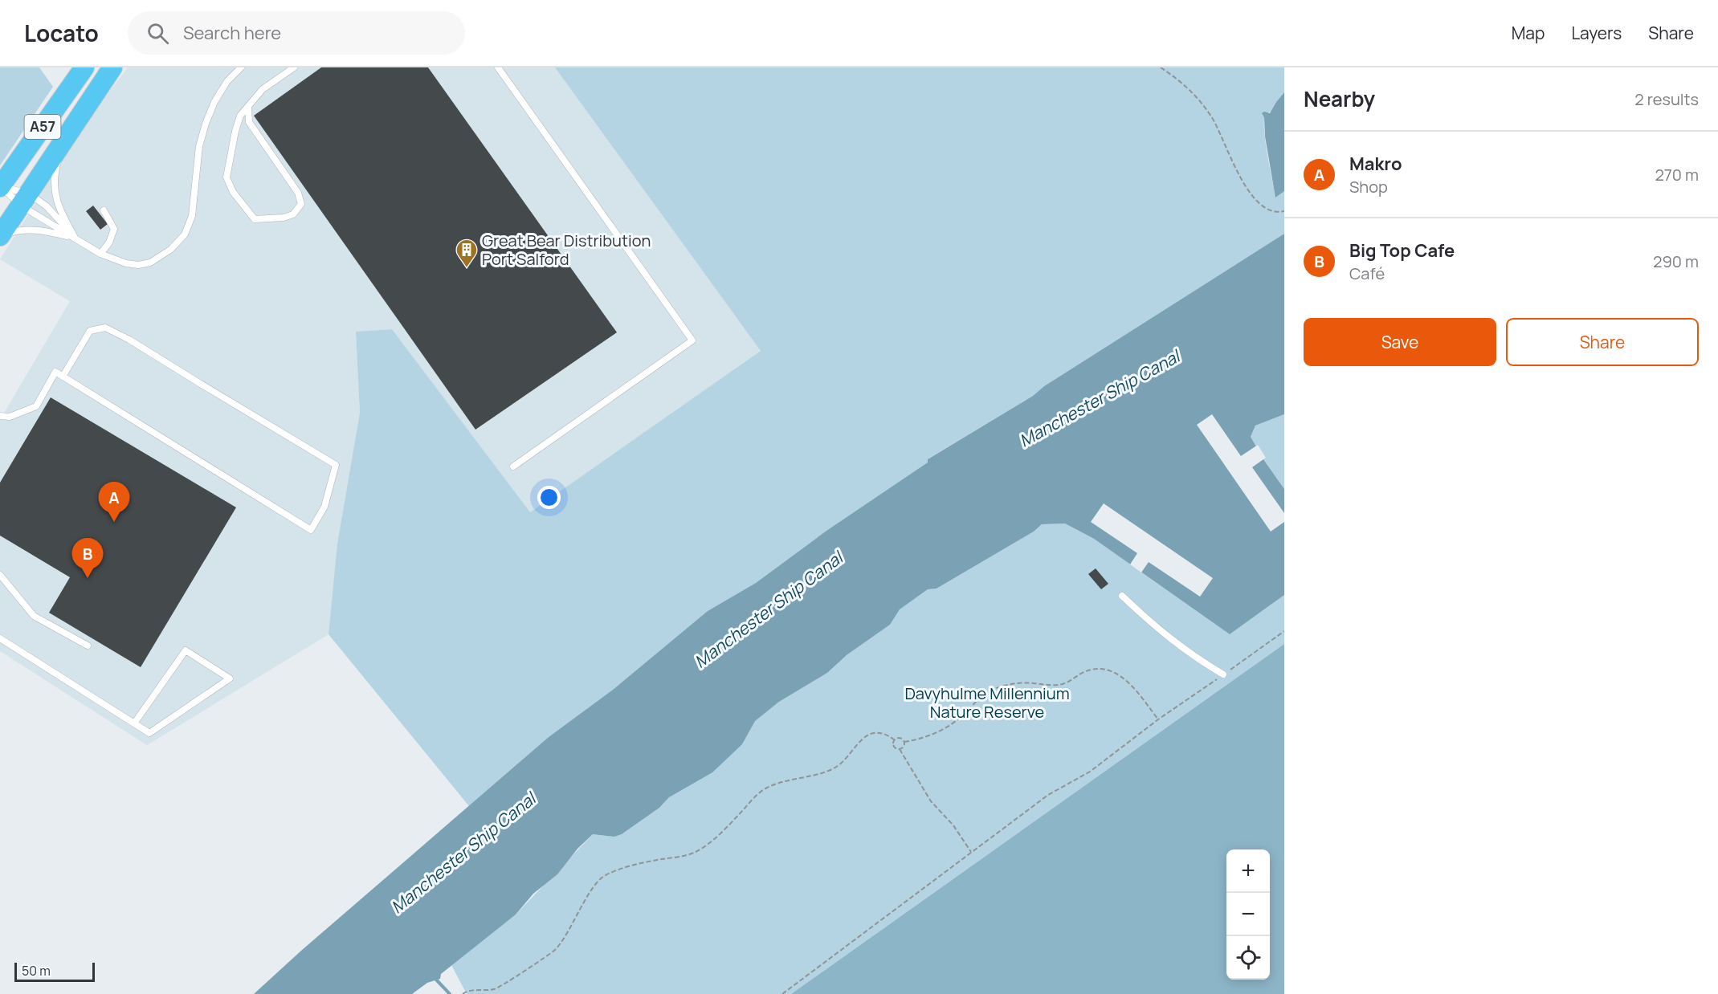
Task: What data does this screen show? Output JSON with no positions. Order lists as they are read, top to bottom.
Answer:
{
  "streets": {
    "highway": ["A57"]
  },
  "water": ["Manchester Ship Canal"],
  "parks": ["Davyhulme Millennium Nature Reserve"],
  "places": {
    "building": ["Great Bear Distribution Port Salford"]
  },
  "scale_bar": "50 m",
  "page": {
    "header": "Locato",
    "search": "Search here",
    "nav": ["Map", "Layers", "Share"],
    "heading": ["Nearby", "2 results"],
    "list": [
      {
        "mark": "A",
        "name": "Makro",
        "note": "Shop",
        "value": "270 m"
      },
      {
        "mark": "B",
        "name": "Big Top Cafe",
        "note": "Café",
        "value": "290 m"
      }
    ],
    "buttons": ["Save", "Share"],
    "pins": ["A", "B"],
    "map_buttons": ["+", "−"],
    "scale": "50 m"
  }
}
